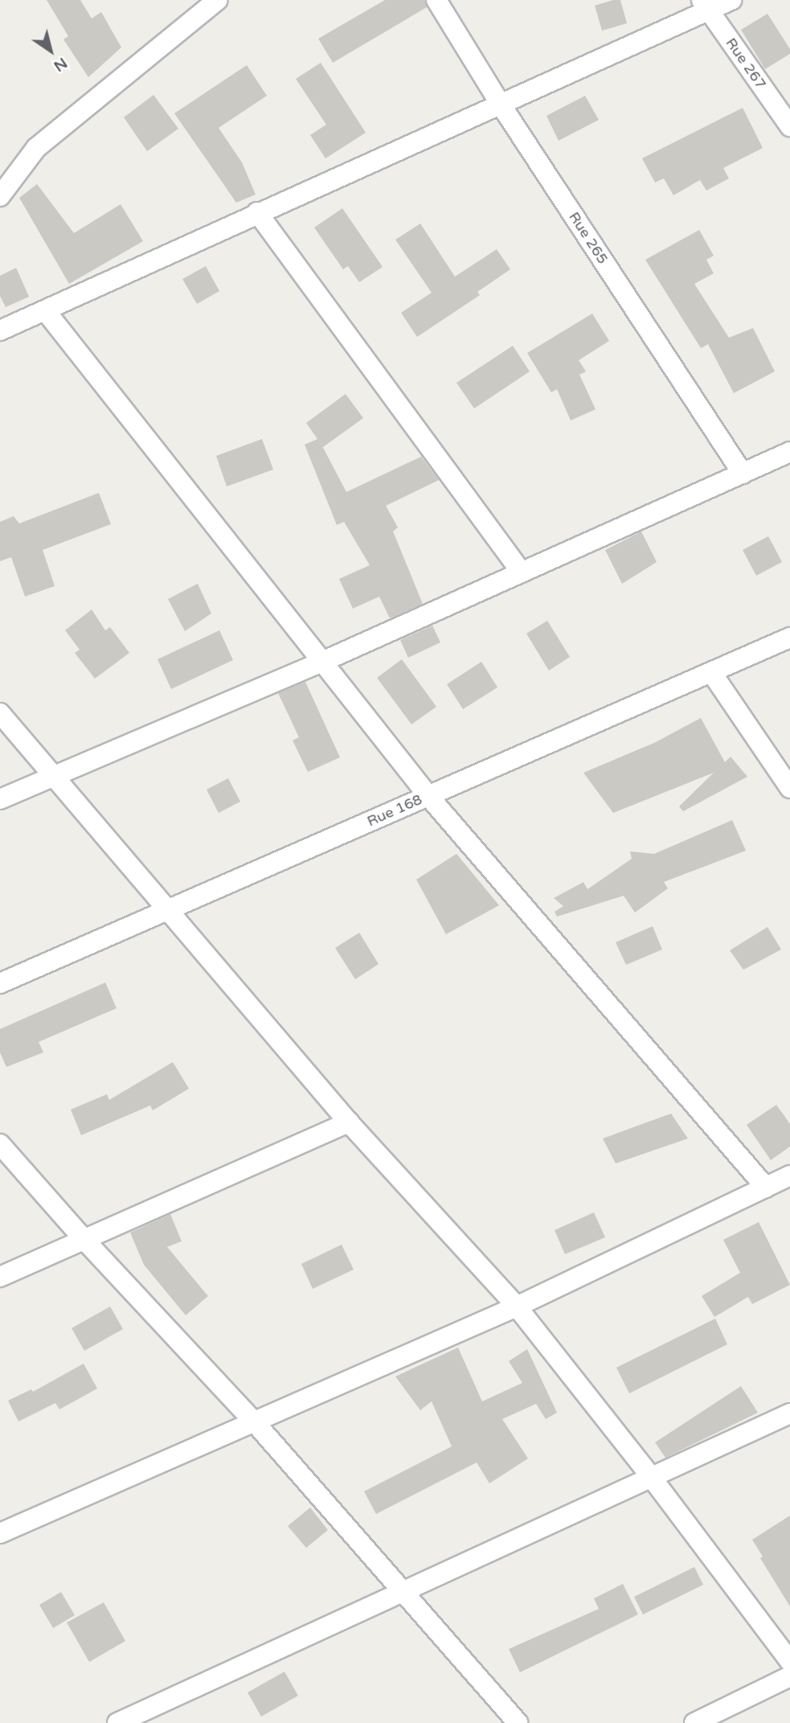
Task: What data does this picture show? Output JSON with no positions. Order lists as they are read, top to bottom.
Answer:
{
  "streets": {
    "street": ["Rue 267", "Rue 265", "Rue 168"]
  },
  "north": "bottom right"
}
